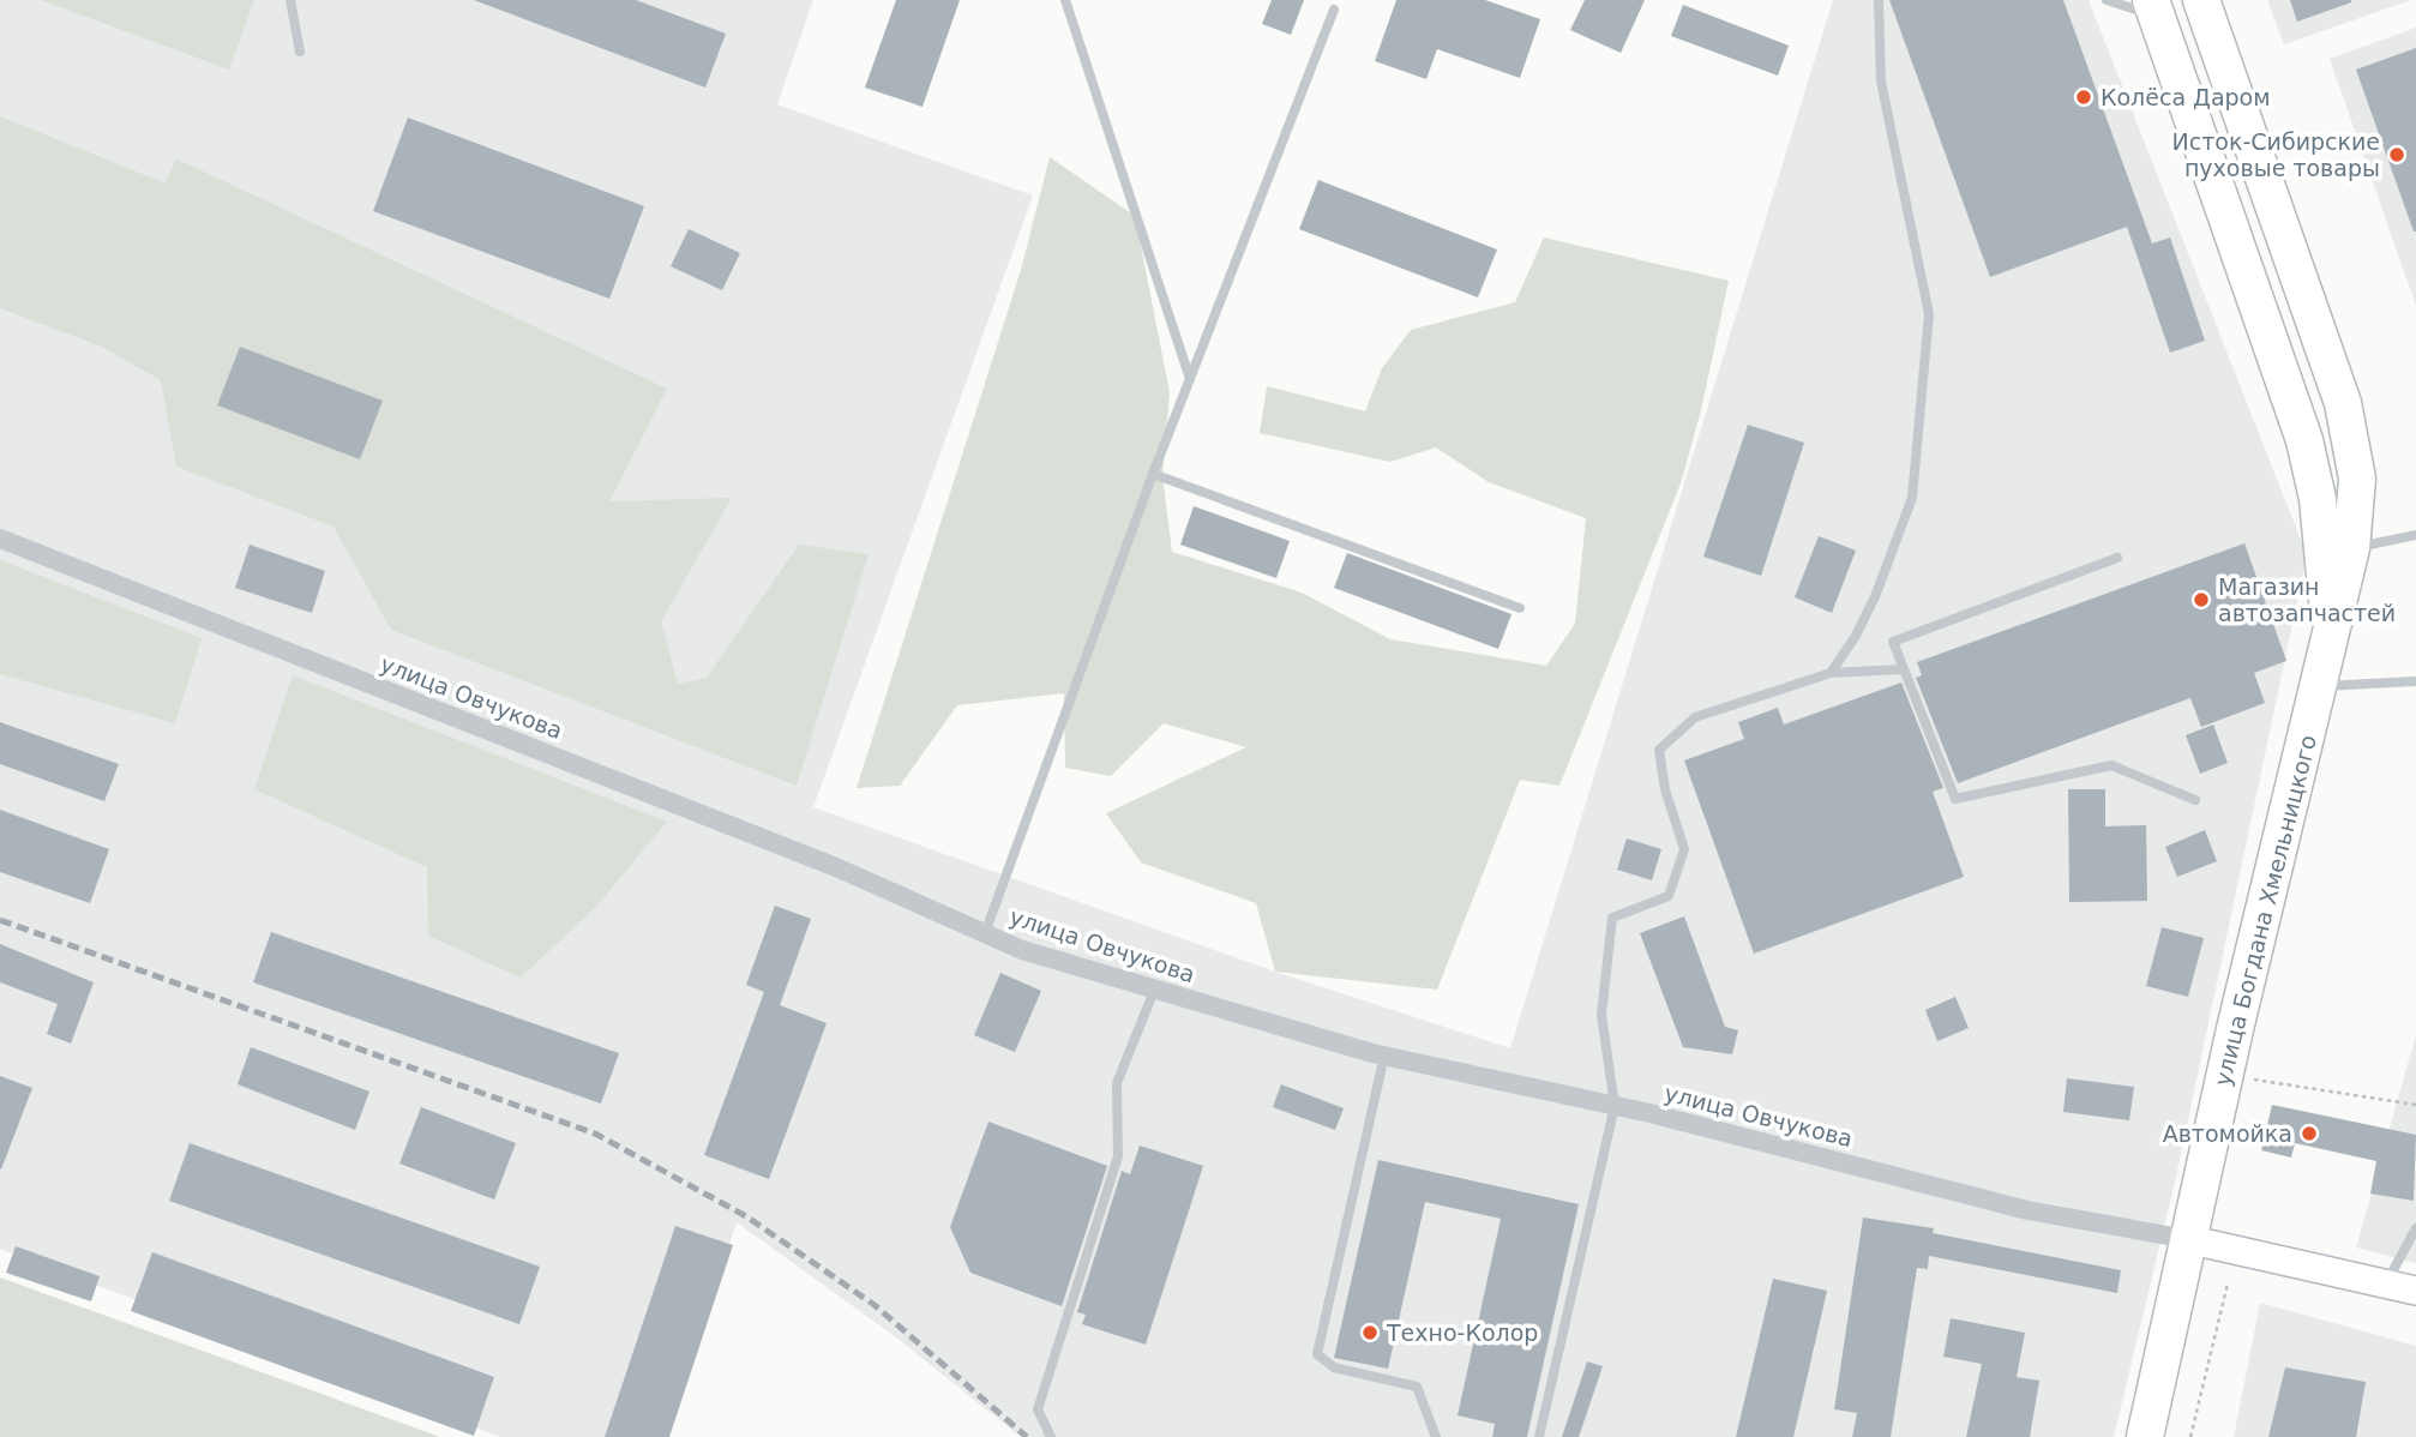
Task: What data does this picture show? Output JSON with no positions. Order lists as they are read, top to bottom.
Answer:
{
  "streets": {
    "highway": ["улица Богдана Хмельницкого"],
    "street": ["улица Овчукова"]
  },
  "crossings": [
    ["улица Овчукова", "улица Богдана Хмельницкого"]
  ],
  "places": [
    "Колёса Даром",
    "Исток-Сибирские пуховые товары",
    "Магазин автозапчастей",
    "Автомойка",
    "Техно-Колор"
  ]
}
